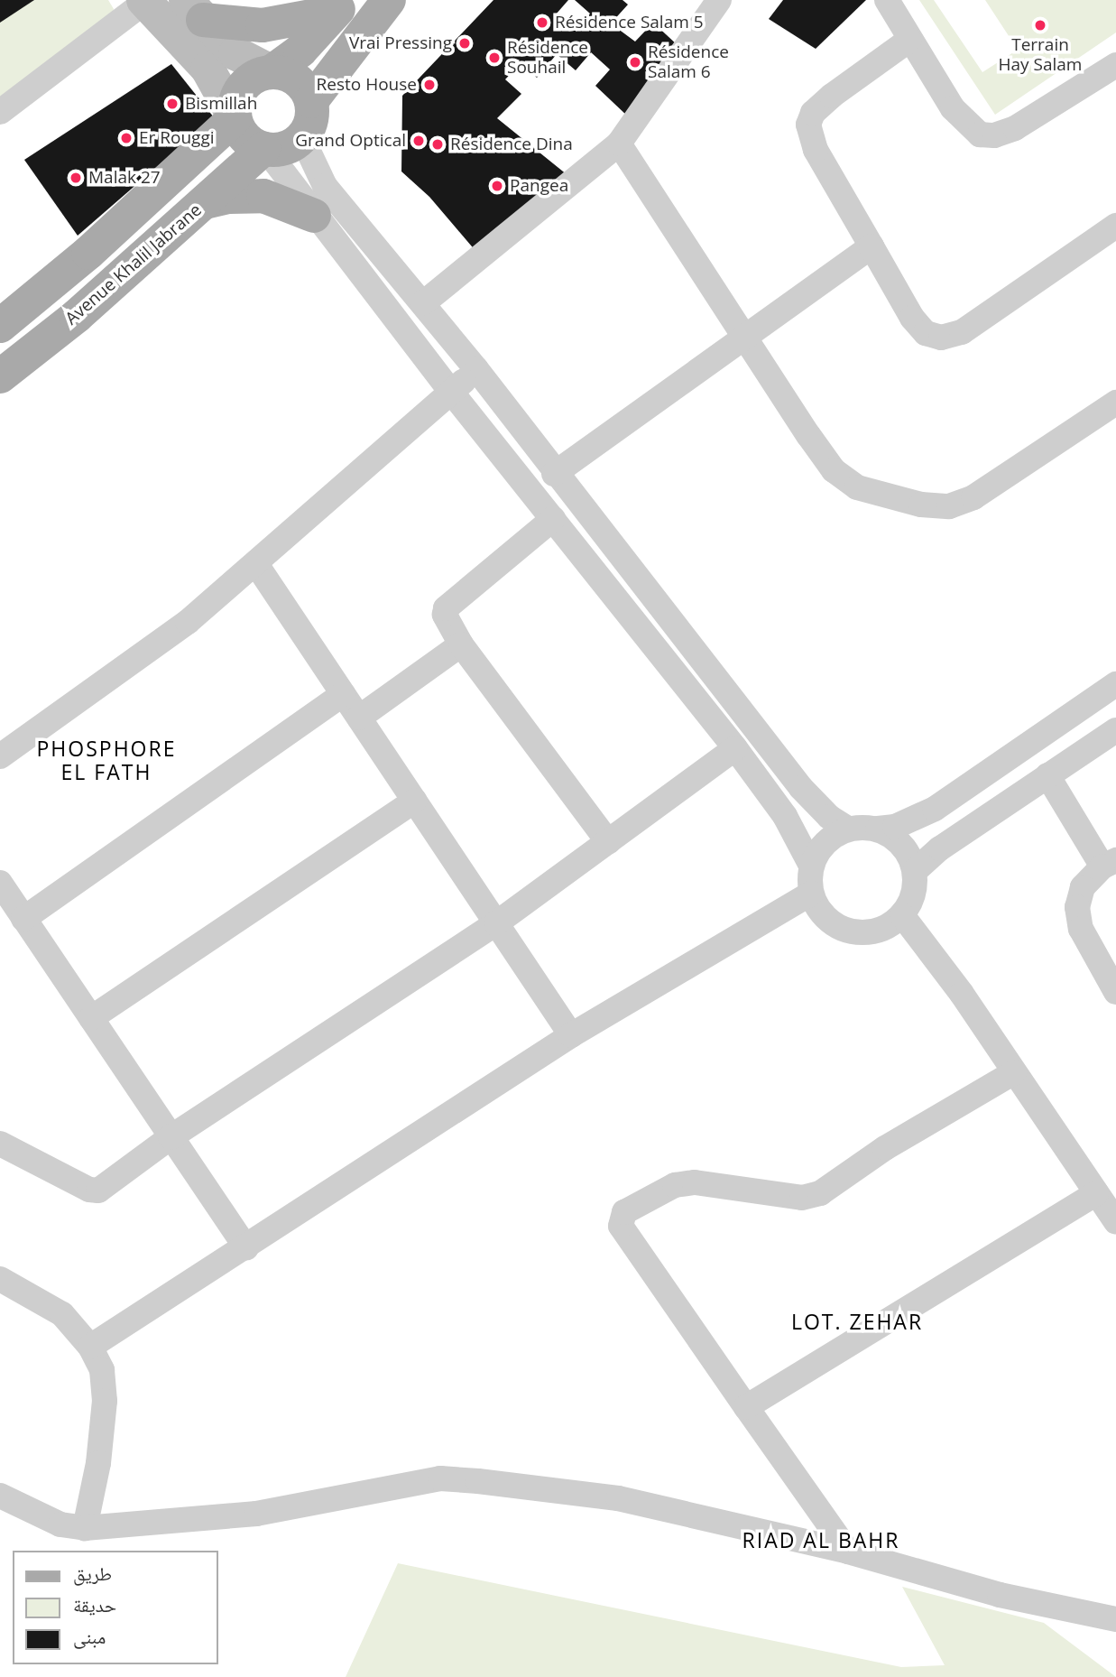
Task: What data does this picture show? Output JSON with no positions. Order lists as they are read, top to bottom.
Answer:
{
  "streets": {
    "main road": ["Avenue Khalil Jabrane"]
  },
  "districts": ["PHOSPHORE EL FATH", "LOT. ZEHAR", "RIAD AL BAHR"],
  "places": [
    "Résidence Salam 5",
    "Terrain Hay Salam",
    "Vrai Pressing",
    "Résidence Souhail",
    "Résidence Salam 6",
    "Resto House",
    "Bismillah",
    "Er Rouggi",
    "Grand Optical",
    "Résidence Dina",
    "Malak 27",
    "Pangea"
  ],
  "legend": ["طريق", "حديقة", "مبنى"]
}
